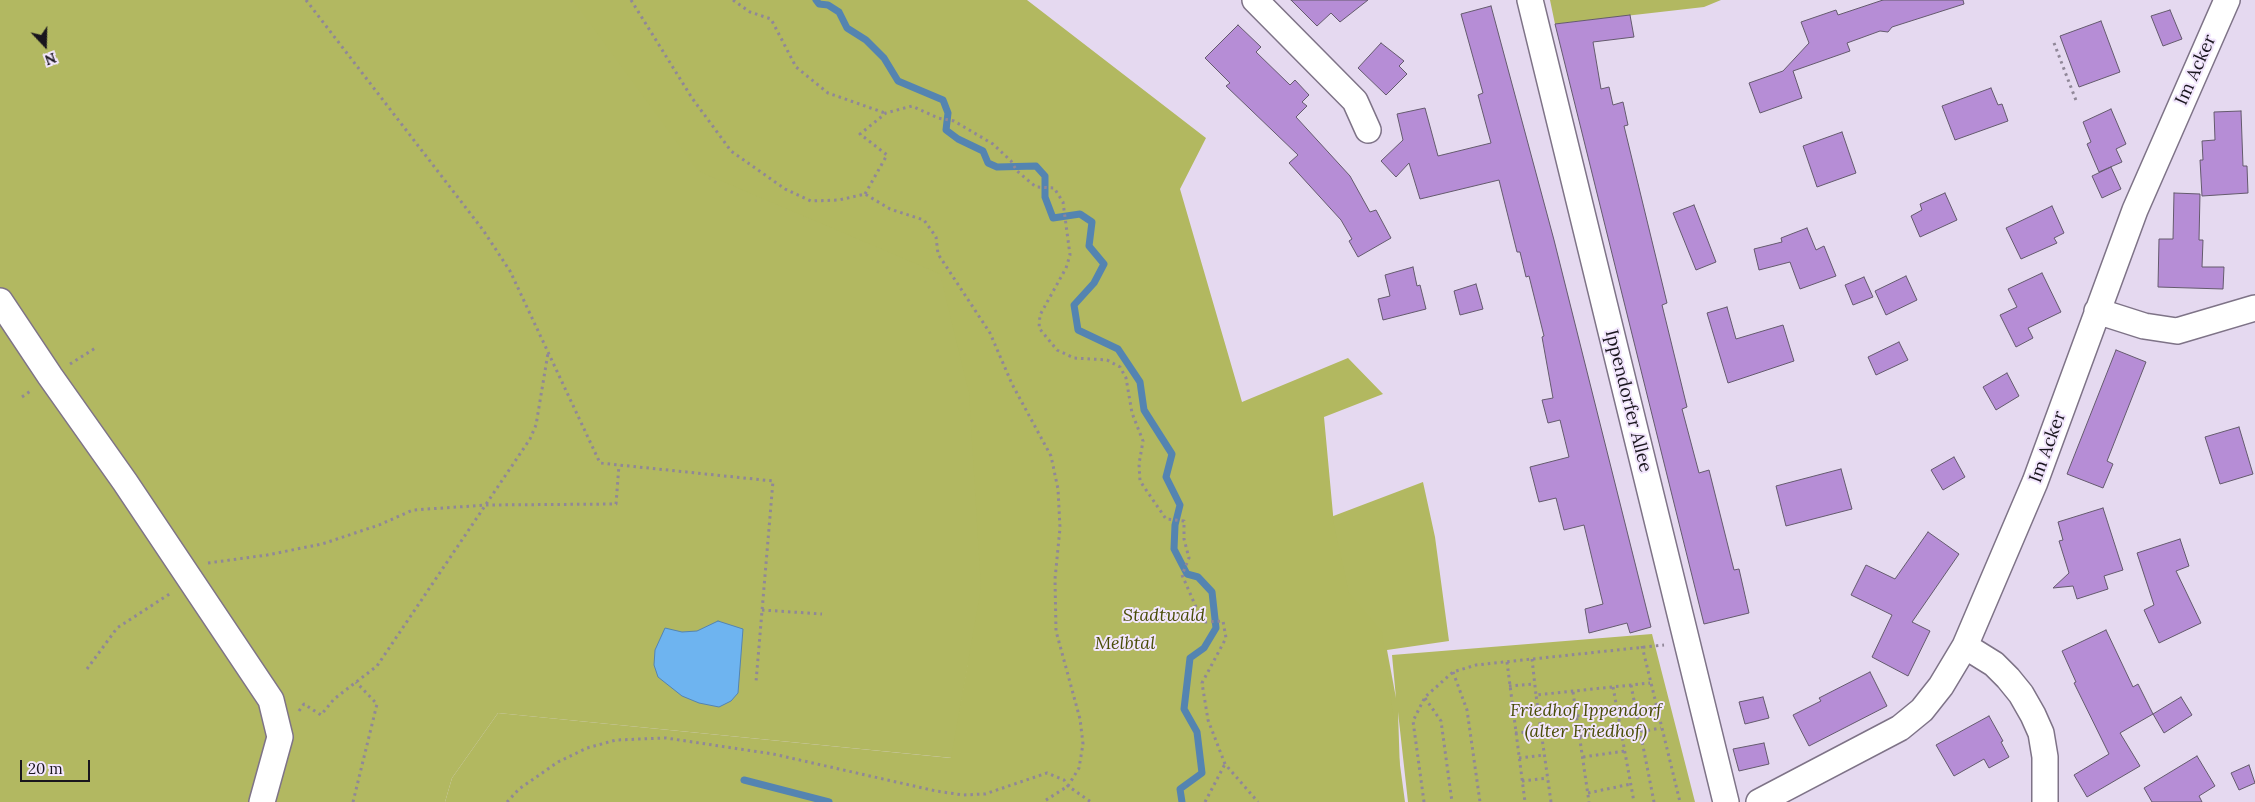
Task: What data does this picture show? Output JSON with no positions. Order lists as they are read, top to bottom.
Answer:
{
  "streets": {
    "street": ["Im Acker", "Ippendorfer Allee"]
  },
  "parks": ["Stadtwald", "Melbtal", "Friedhof Ippendorf (alter Friedhof)"],
  "scale_bar": "20 m",
  "north": "bottom"
}
